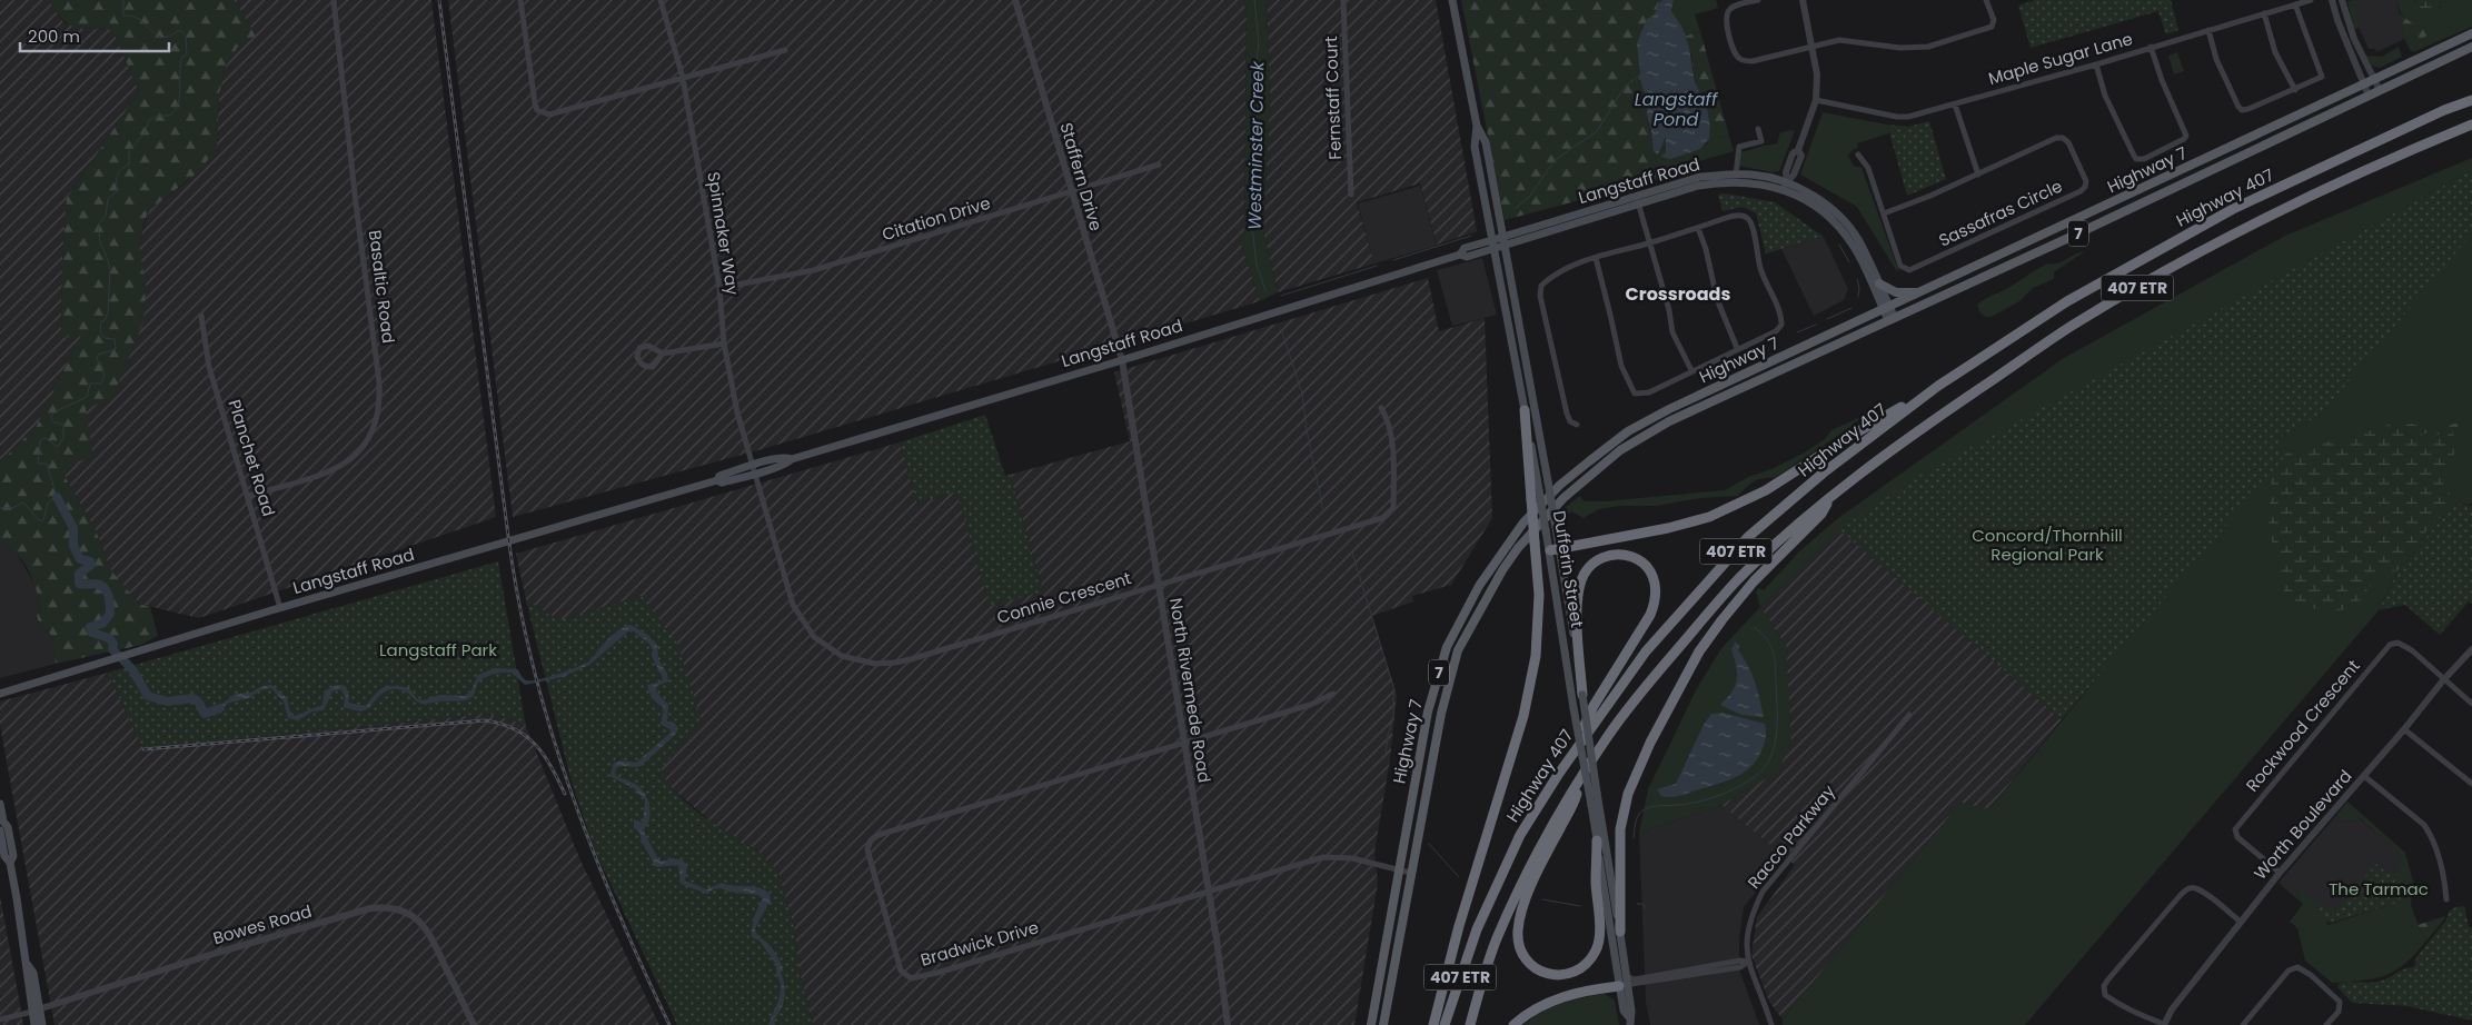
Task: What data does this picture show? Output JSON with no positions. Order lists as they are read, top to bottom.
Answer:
{
  "streets": {
    "highway": ["Highway 407", "407 ETR"],
    "main road": [
      "Highway 7",
      "Langstaff Road",
      "7",
      "Dufferin Street"
    ],
    "street": [
      "Maple Sugar Lane",
      "Fernstaff Court",
      "Staffern Drive",
      "Sassafras Circle",
      "Citation Drive",
      "Spinnaker Way",
      "Basaltic Road",
      "Planchet Road",
      "Connie Crescent",
      "North Rivermede Road",
      "Rockwood Crescent",
      "Worth Boulevard",
      "Racco Parkway",
      "Bowes Road",
      "Bradwick Drive"
    ]
  },
  "crossings": [
    ["Highway 7", "Langstaff Road"],
    ["Highway 7", "Bradwick Drive"],
    ["Staffern Drive", "Langstaff Road"],
    ["Staffern Drive", "Citation Drive"],
    ["Staffern Drive", "North Rivermede Road"],
    ["Langstaff Road", "Spinnaker Way"],
    ["Langstaff Road", "Planchet Road"],
    ["Langstaff Road", "Dufferin Street"],
    ["Langstaff Road", "Connie Crescent"],
    ["Langstaff Road", "North Rivermede Road"],
    ["Citation Drive", "Spinnaker Way"],
    ["Spinnaker Way", "Connie Crescent"],
    ["Basaltic Road", "Planchet Road"],
    ["Connie Crescent", "North Rivermede Road"],
    ["North Rivermede Road", "Bradwick Drive"],
    ["Rockwood Crescent", "Worth Boulevard"]
  ],
  "districts": ["Crossroads"],
  "water": ["Langstaff Pond", "Westminster Creek"],
  "parks": ["Concord/Thornhill Regional Park", "Langstaff Park", "The Tarmac"],
  "scale_bar": "200 m"
}
